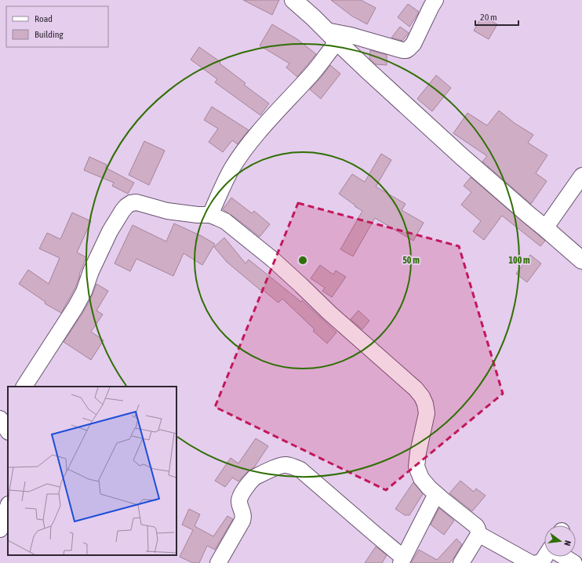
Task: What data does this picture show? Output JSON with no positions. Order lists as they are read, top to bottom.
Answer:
{
  "legend": ["Road", "Building"],
  "scale_bar": "20 m",
  "north": "right",
  "rings": ["50 m", "100 m"]
}
